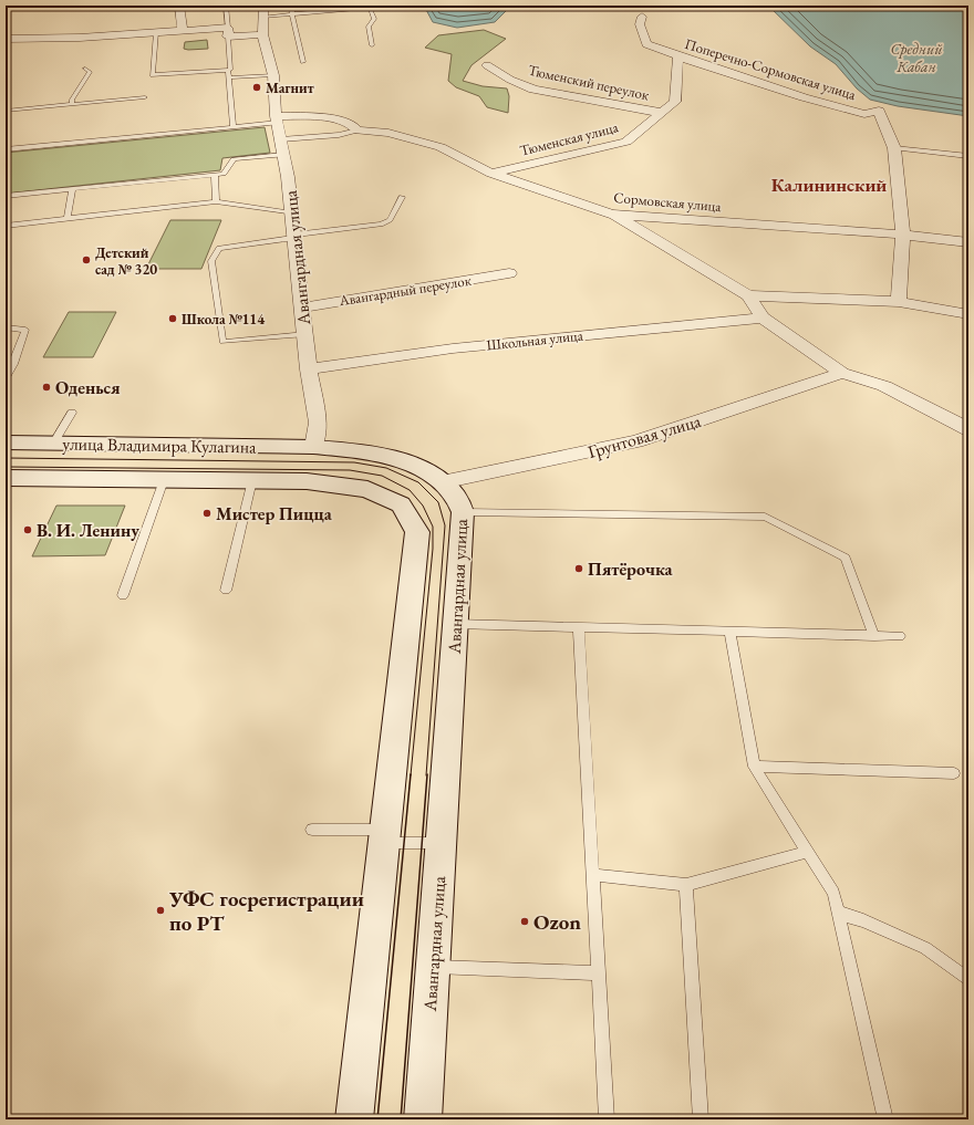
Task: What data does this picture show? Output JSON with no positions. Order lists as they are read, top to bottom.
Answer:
{
  "streets": {
    "main road": ["Авангардная улица", "улица Владимира Кулагина"],
    "street": [
      "Поперечно-Сормовская улица",
      "Тюменский переулок",
      "Тюменская улица",
      "Сормовская улица",
      "Авангардный переулок",
      "Школьная улица",
      "Грунтовая улица"
    ]
  },
  "crossings": [
    ["Поперечно-Сормовская улица", "Тюменская улица"],
    ["Поперечно-Сормовская улица", "Сормовская улица"],
    ["Тюменский переулок", "Тюменская улица"],
    ["Тюменская улица", "Сормовская улица"],
    ["Сормовская улица", "Авангардная улица"],
    ["Авангардная улица", "Авангардный переулок"],
    ["Авангардная улица", "Школьная улица"],
    ["Авангардная улица", "Грунтовая улица"],
    ["Авангардная улица", "улица Владимира Кулагина"]
  ],
  "districts": ["Калининский"],
  "water": ["Средний Кабан"],
  "places": [
    "Магнит",
    "Детский сад № 320",
    "Школа №114",
    "Оденься",
    "Мистер Пицца",
    "В. И. Ленину",
    "Пятёрочка",
    "УФС госрегистрации по РТ",
    "Ozon"
  ]
}
